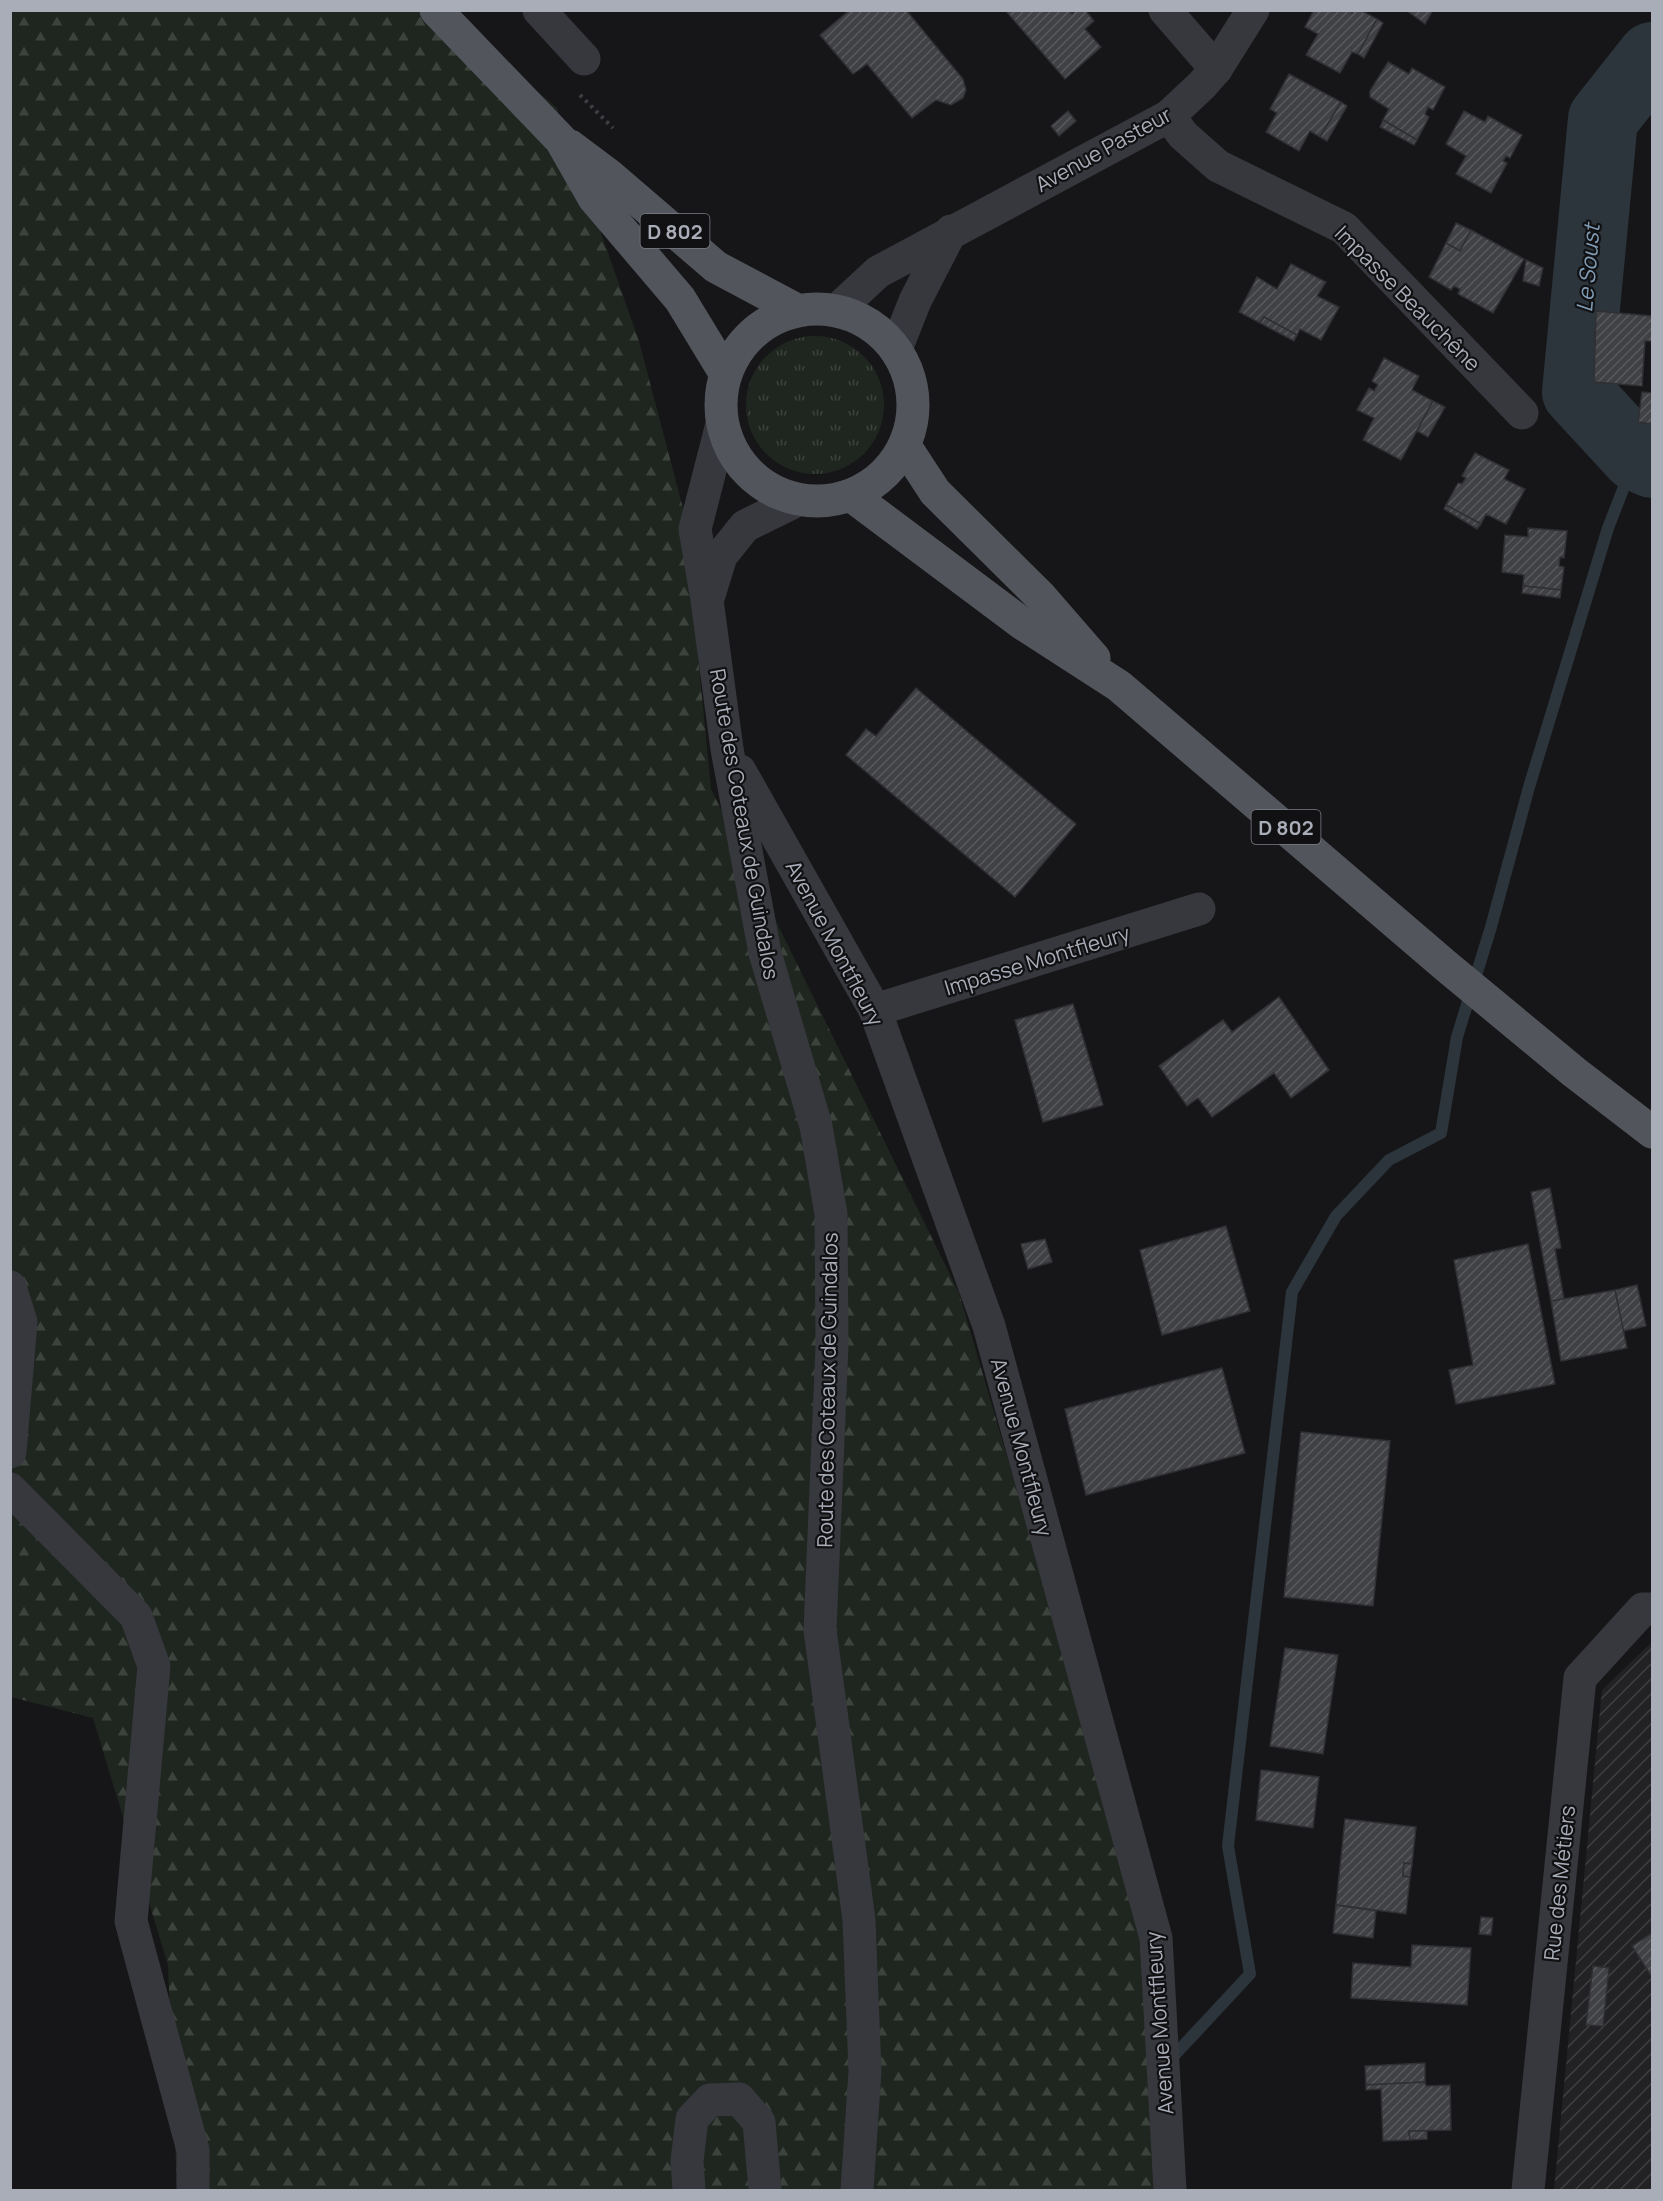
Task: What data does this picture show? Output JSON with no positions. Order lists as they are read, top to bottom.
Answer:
{
  "streets": {
    "main road": ["D 802"],
    "street": [
      "Avenue Pasteur",
      "Impasse Beauchêne",
      "Route des Coteaux de Guindalos",
      "Avenue Montfleury",
      "Impasse Montfleury",
      "Rue des Métiers"
    ]
  },
  "crossings": [
    ["Avenue Pasteur", "D 802"],
    ["Avenue Pasteur", "Impasse Beauchêne"],
    ["Avenue Pasteur", "Route des Coteaux de Guindalos"],
    ["D 802", "Route des Coteaux de Guindalos"],
    ["Route des Coteaux de Guindalos", "Avenue Montfleury"],
    ["Avenue Montfleury", "Impasse Montfleury"]
  ],
  "water": ["Le Soust"]
}
